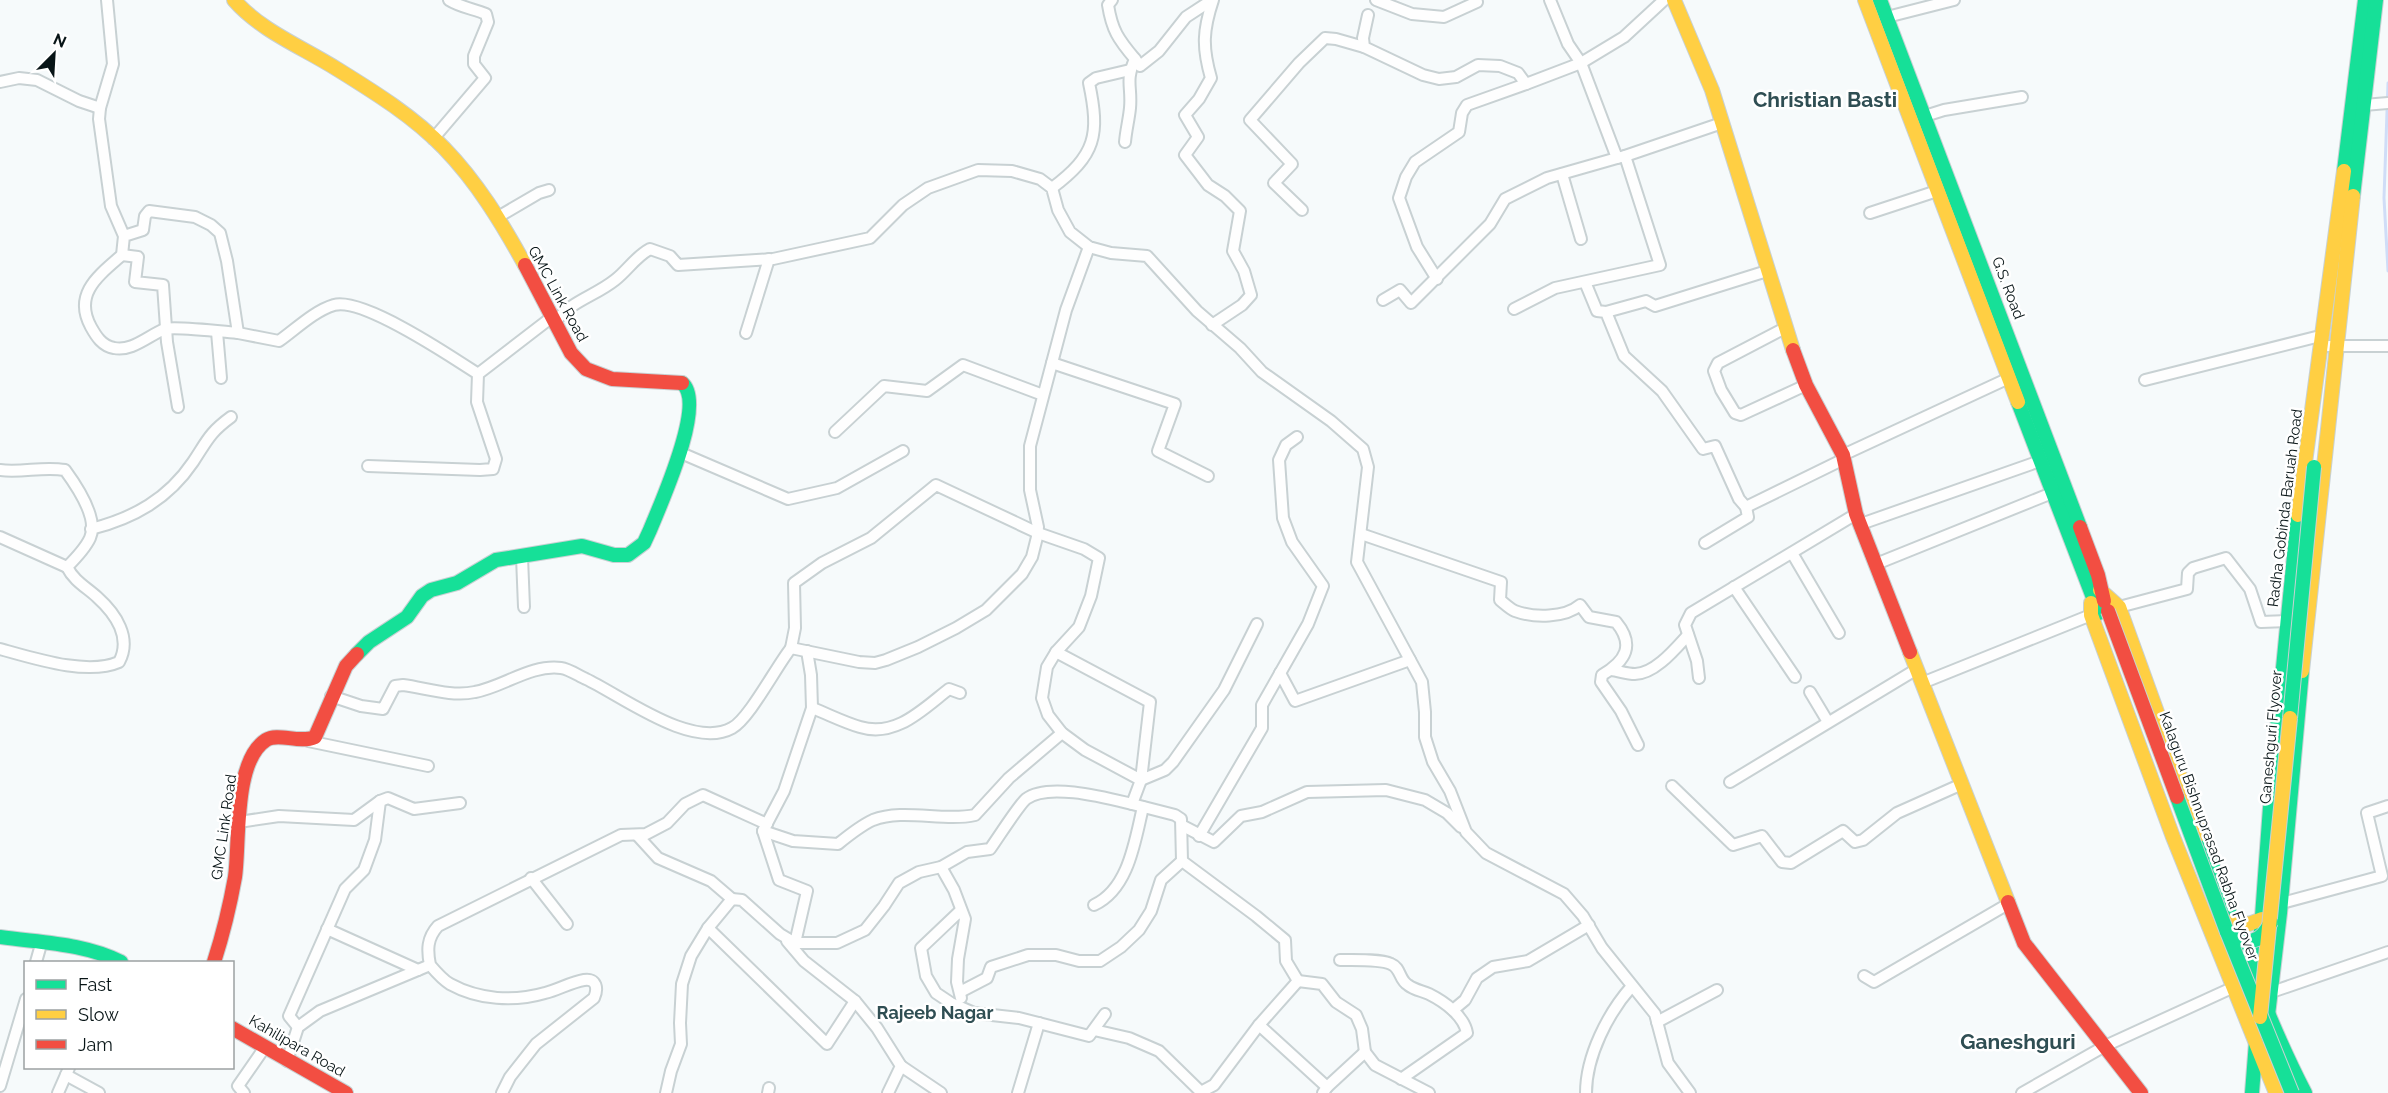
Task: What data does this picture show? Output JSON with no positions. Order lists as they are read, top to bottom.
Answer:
{
  "streets": {
    "main road": [
      "G.S. Road",
      "GMC Link Road",
      "Radha Gobinda Baruah Road",
      "Ganeshguri Flyover",
      "Kalaguru Bishnuprasad Rabha Flyover",
      "Kahilipara Road"
    ]
  },
  "crossings": [
    ["G.S. Road", "Kalaguru Bishnuprasad Rabha Flyover"],
    ["Radha Gobinda Baruah Road", "Ganeshguri Flyover"],
    ["Radha Gobinda Baruah Road", "Kalaguru Bishnuprasad Rabha Flyover"],
    ["Ganeshguri Flyover", "Kalaguru Bishnuprasad Rabha Flyover"]
  ],
  "districts": ["Christian Basti", "Rajeeb Nagar", "Ganeshguri"],
  "legend": ["Fast", "Slow", "Jam"],
  "north": "top right"
}
